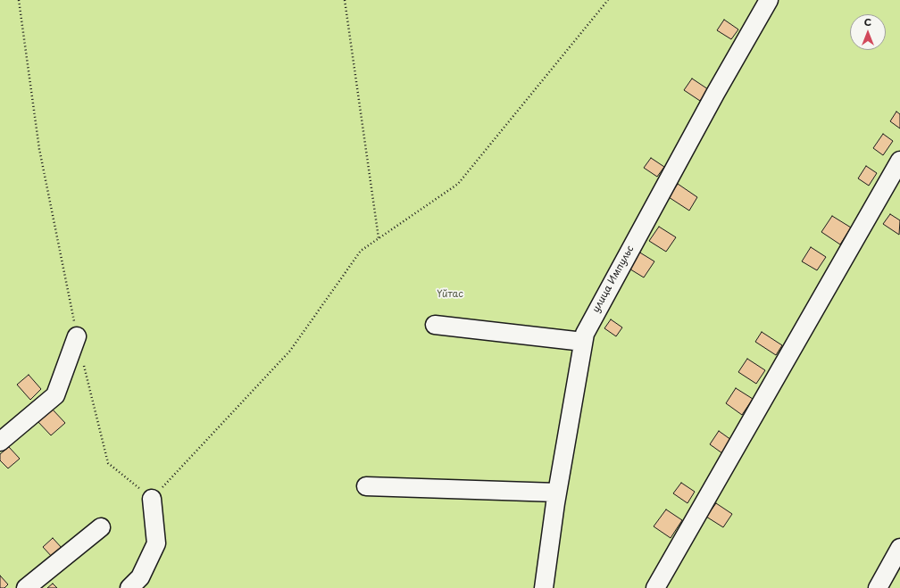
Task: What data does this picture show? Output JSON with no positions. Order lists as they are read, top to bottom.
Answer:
{
  "streets": {
    "street": ["улица Импульс"]
  },
  "parks": ["Үйтас"],
  "north": "top"
}
